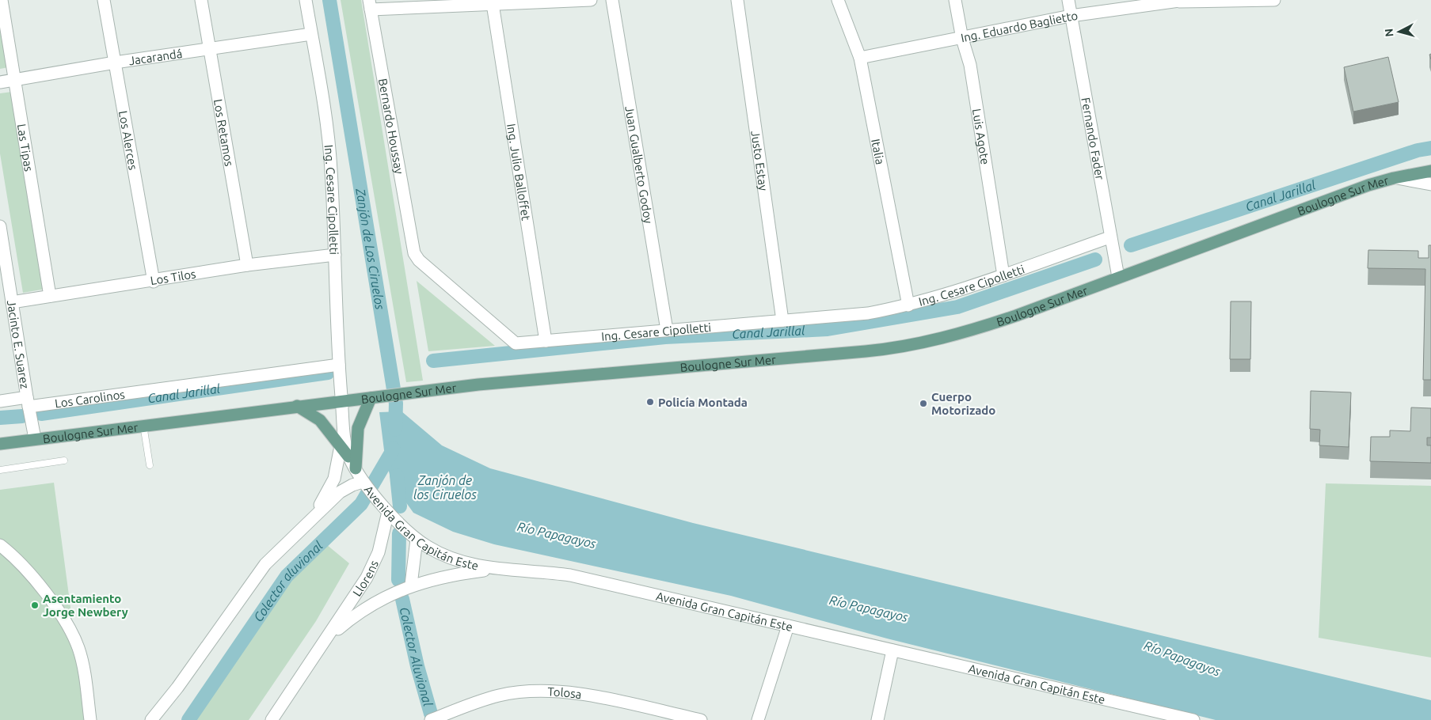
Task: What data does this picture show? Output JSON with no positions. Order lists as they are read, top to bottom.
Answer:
{
  "streets": {
    "main road": ["Boulogne Sur Mer"],
    "street": [
      "Ing. Eduardo Baglietto",
      "Jacarandá",
      "Bernardo Houssay",
      "Los Retamos",
      "Luis Agote",
      "Fernando Fader",
      "Los Alerces",
      "Las Tipas",
      "Italia",
      "Justo Estay",
      "Juan Gualberto Godoy",
      "Ing. Julio Balloffet",
      "Ing. Cesare Cipolletti",
      "Los Tilos",
      "Jacinto E. Suarez",
      "Los Carolinos",
      "Avenida Gran Capitán Este",
      "Llorens",
      "Tolosa"
    ]
  },
  "crossings": [
    ["Ing. Eduardo Baglietto", "Luis Agote"],
    ["Ing. Eduardo Baglietto", "Fernando Fader"],
    ["Ing. Eduardo Baglietto", "Italia"],
    ["Jacarandá", "Los Retamos"],
    ["Jacarandá", "Los Alerces"],
    ["Jacarandá", "Las Tipas"],
    ["Jacarandá", "Ing. Cesare Cipolletti"],
    ["Bernardo Houssay", "Ing. Cesare Cipolletti"],
    ["Los Retamos", "Los Tilos"],
    ["Luis Agote", "Ing. Cesare Cipolletti"],
    ["Fernando Fader", "Boulogne Sur Mer"],
    ["Fernando Fader", "Ing. Cesare Cipolletti"],
    ["Los Alerces", "Los Tilos"],
    ["Las Tipas", "Los Tilos"],
    ["Italia", "Ing. Cesare Cipolletti"],
    ["Justo Estay", "Ing. Cesare Cipolletti"],
    ["Juan Gualberto Godoy", "Ing. Cesare Cipolletti"],
    ["Ing. Julio Balloffet", "Ing. Cesare Cipolletti"],
    ["Boulogne Sur Mer", "Ing. Cesare Cipolletti"],
    ["Boulogne Sur Mer", "Jacinto E. Suarez"],
    ["Boulogne Sur Mer", "Avenida Gran Capitán Este"],
    ["Ing. Cesare Cipolletti", "Los Tilos"],
    ["Ing. Cesare Cipolletti", "Los Carolinos"],
    ["Ing. Cesare Cipolletti", "Avenida Gran Capitán Este"],
    ["Los Tilos", "Jacinto E. Suarez"],
    ["Jacinto E. Suarez", "Los Carolinos"],
    ["Avenida Gran Capitán Este", "Llorens"]
  ],
  "water": [
    "Canal Jarillal",
    "Zanjón de Los Ciruelos",
    "Zanjón de los Ciruelos",
    "Río Papagayos",
    "Colector aluvional",
    "Colector Aluvional"
  ],
  "places": ["Policía Montada", "Cuerpo Motorizado", "Asentamiento Jorge Newbery"],
  "north": "left"
}
